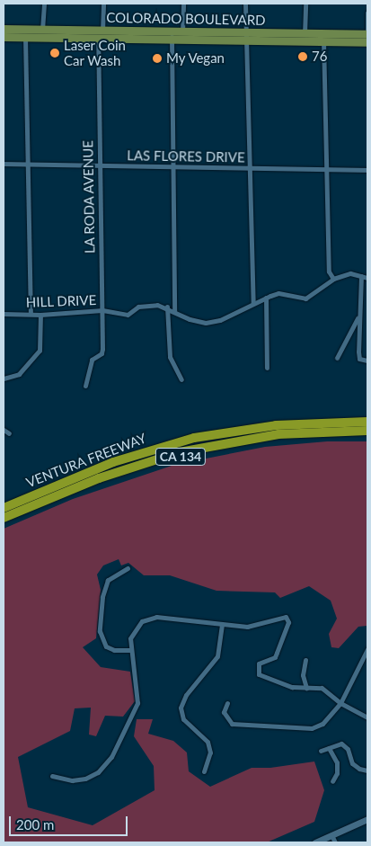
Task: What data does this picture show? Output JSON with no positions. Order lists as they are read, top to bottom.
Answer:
{
  "streets": {
    "highway": ["CA 134", "VENTURA FREEWAY"],
    "main road": ["COLORADO BOULEVARD"],
    "street": ["LAS FLORES DRIVE", "LA RODA AVENUE", "HILL DRIVE"]
  },
  "crossings": [
    ["COLORADO BOULEVARD", "LA RODA AVENUE"],
    ["LAS FLORES DRIVE", "LA RODA AVENUE"],
    ["LA RODA AVENUE", "HILL DRIVE"]
  ],
  "places": ["Laser Coin Car Wash", "76", "My Vegan"],
  "scale_bar": "200 m"
}
